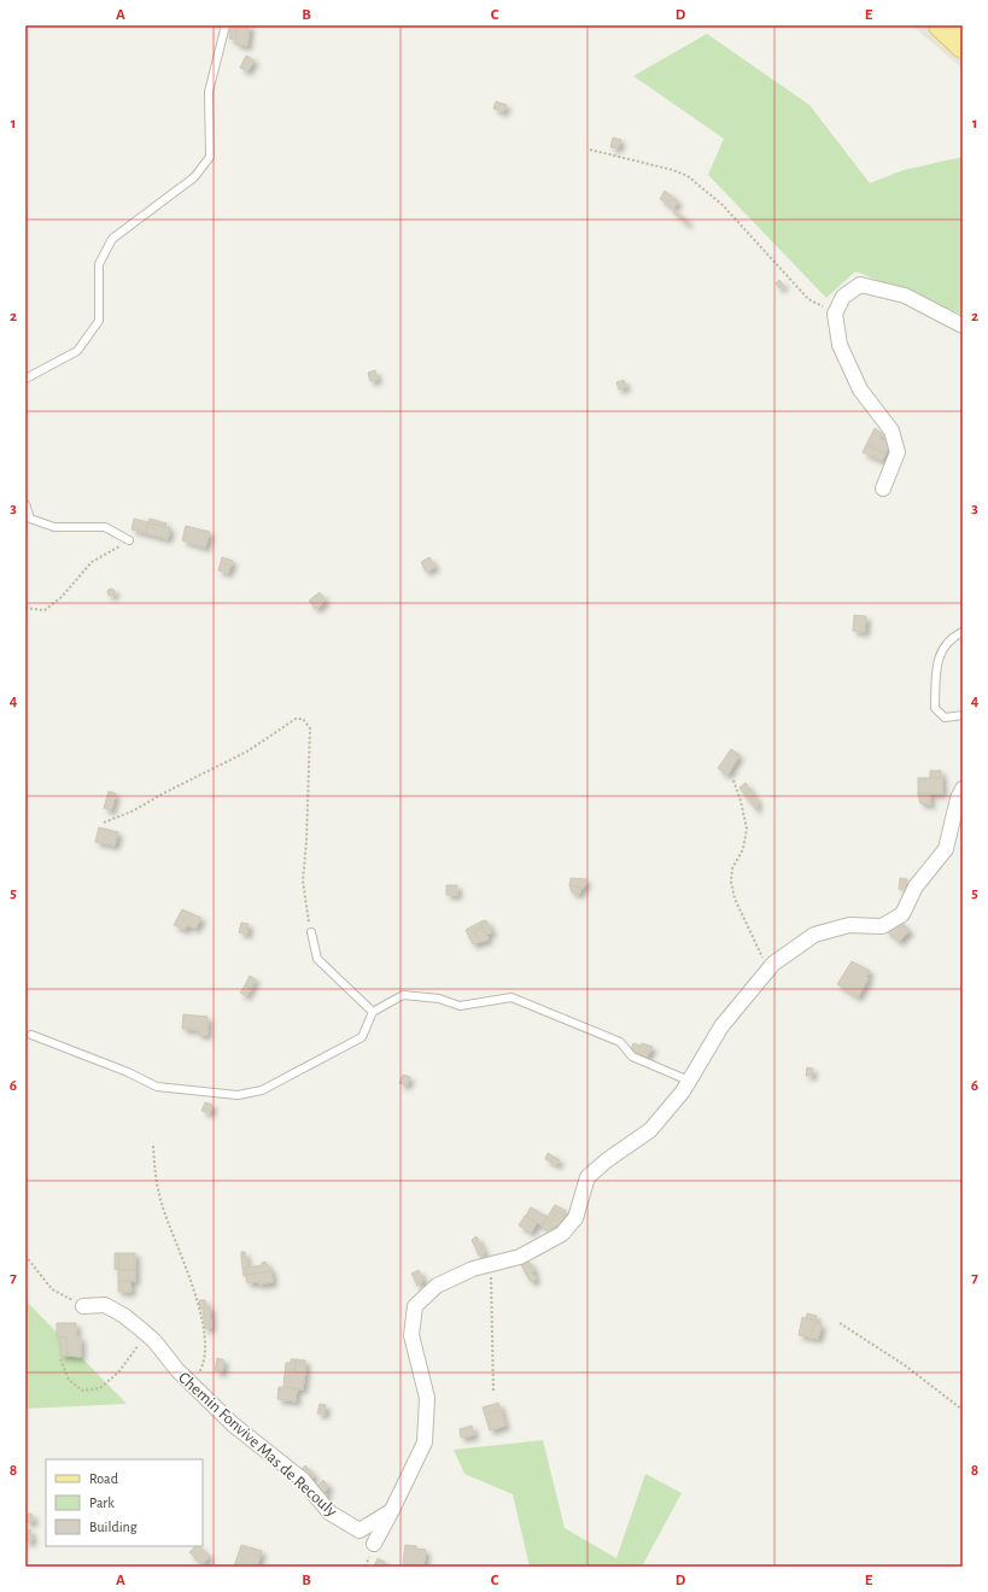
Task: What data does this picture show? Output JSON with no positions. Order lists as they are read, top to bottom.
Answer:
{
  "streets": {
    "street": ["Chemin Fonvive Mas de Recouly"]
  },
  "legend": ["Road", "Park", "Building"],
  "grid": {
    "columns": [
      "A",
      "B",
      "C",
      "D",
      "E"
    ],
    "rows": [
      "1",
      "2",
      "3",
      "4",
      "5",
      "6",
      "7",
      "8"
    ]
  }
}
